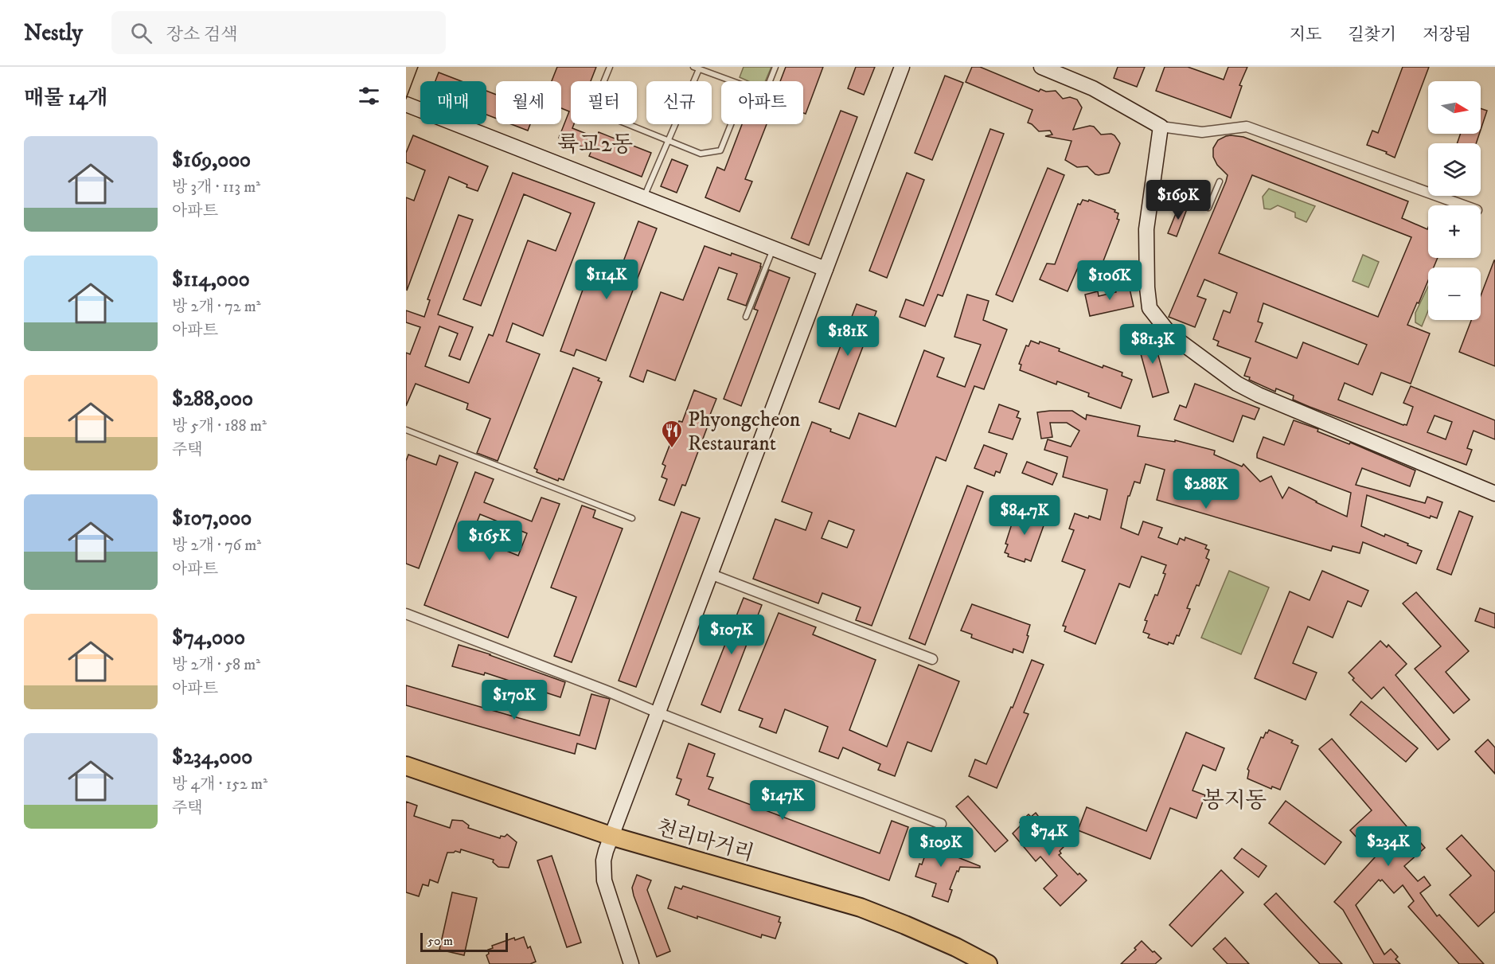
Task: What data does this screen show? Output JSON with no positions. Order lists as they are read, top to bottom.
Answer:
{
  "streets": {
    "highway": ["천리마거리"]
  },
  "districts": ["륙교2동", "봉지동"],
  "places": {
    "restaurant": ["Phyongcheon Restaurant"]
  },
  "scale_bar": "50 m",
  "north": "right",
  "page": {
    "header": "Nestly",
    "search": "장소 검색",
    "nav": ["지도", "길찾기", "저장됨"],
    "heading": "매물 14개",
    "map_buttons": ["+", "−"],
    "chip": [
      "매매",
      "월세",
      "필터",
      "신규",
      "아파트"
    ],
    "list": [
      {
        "name": "$169,000",
        "note": "방 3개 · 113 m² · 아파트"
      },
      {
        "name": "$114,000",
        "note": "방 2개 · 72 m² · 아파트"
      },
      {
        "name": "$288,000",
        "note": "방 5개 · 188 m² · 주택"
      },
      {
        "name": "$107,000",
        "note": "방 2개 · 76 m² · 아파트"
      },
      {
        "name": "$74,000",
        "note": "방 2개 · 58 m² · 아파트"
      },
      {
        "name": "$234,000",
        "note": "방 4개 · 152 m² · 주택"
      }
    ],
    "price": [
      "$169K",
      "$114K",
      "$106K",
      "$181K",
      "$81.3K",
      "$288K",
      "$84.7K",
      "$165K",
      "$107K",
      "$170K",
      "$147K",
      "$74K",
      "$234K",
      "$109K"
    ],
    "scale": "50 m"
  }
}
